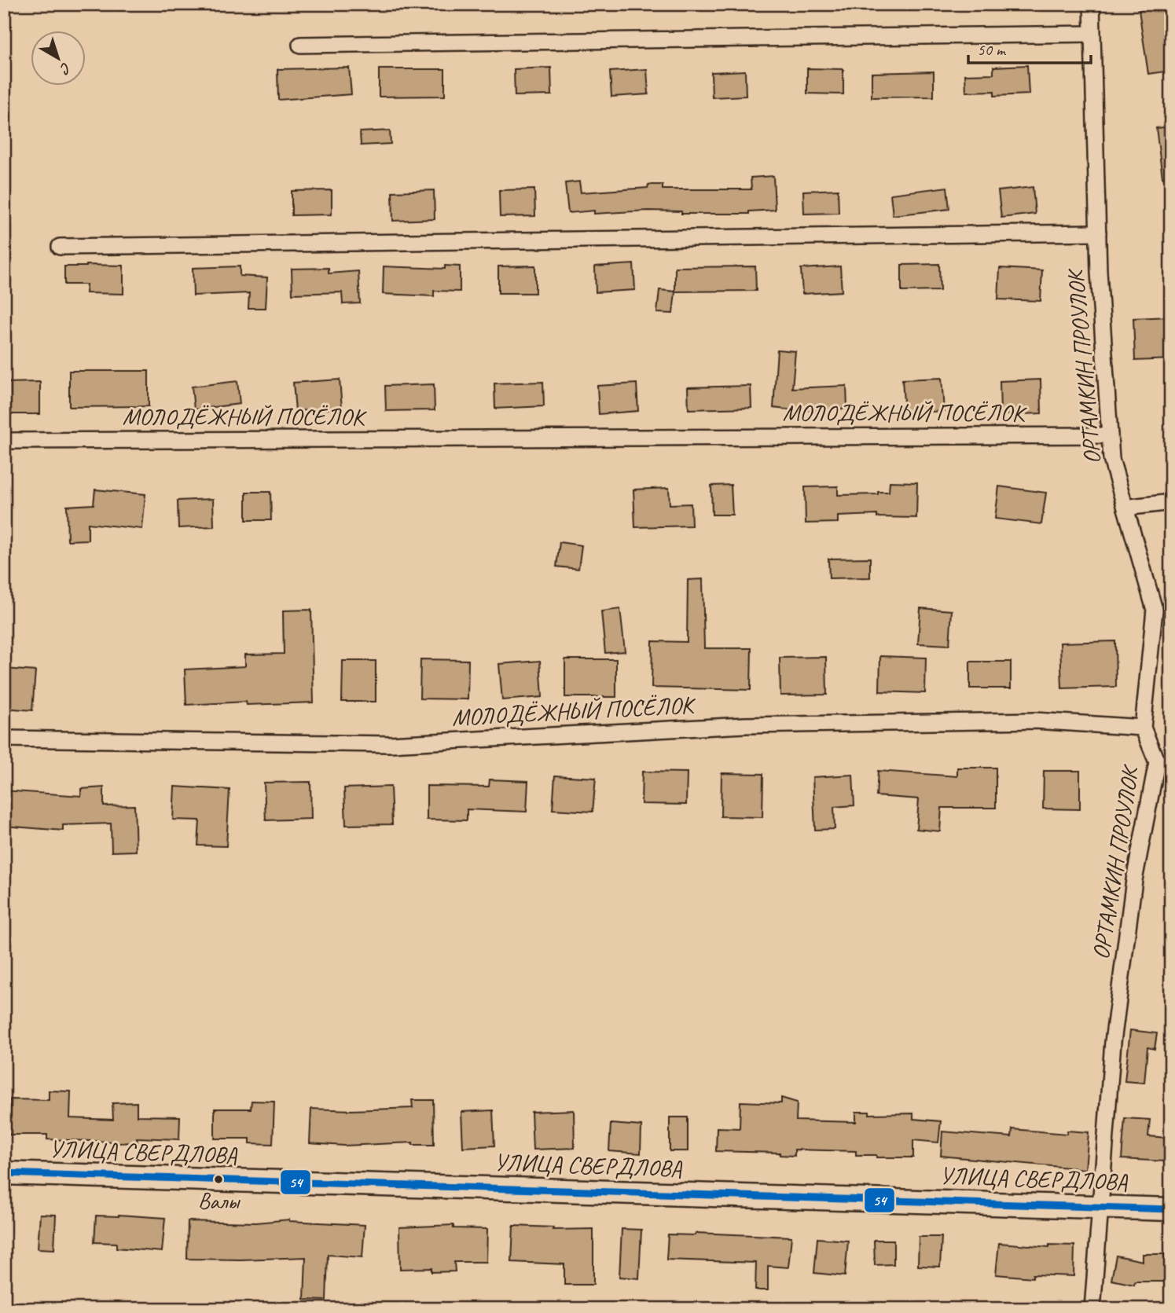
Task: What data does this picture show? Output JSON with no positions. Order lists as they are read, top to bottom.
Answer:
{
  "streets": {
    "street": ["ОРТАМКИН ПРОУЛОК", "МОЛОДЁЖНЫЙ ПОСЁЛОК", "УЛИЦА СВЕРДЛОВА"]
  },
  "crossings": [
    ["ОРТАМКИН ПРОУЛОК", "МОЛОДЁЖНЫЙ ПОСЁЛОК"],
    ["ОРТАМКИН ПРОУЛОК", "УЛИЦА СВЕРДЛОВА"]
  ],
  "places": ["Валы"],
  "lines": ["transit line 54"],
  "scale_bar": "50 m",
  "north": "bottom right"
}
